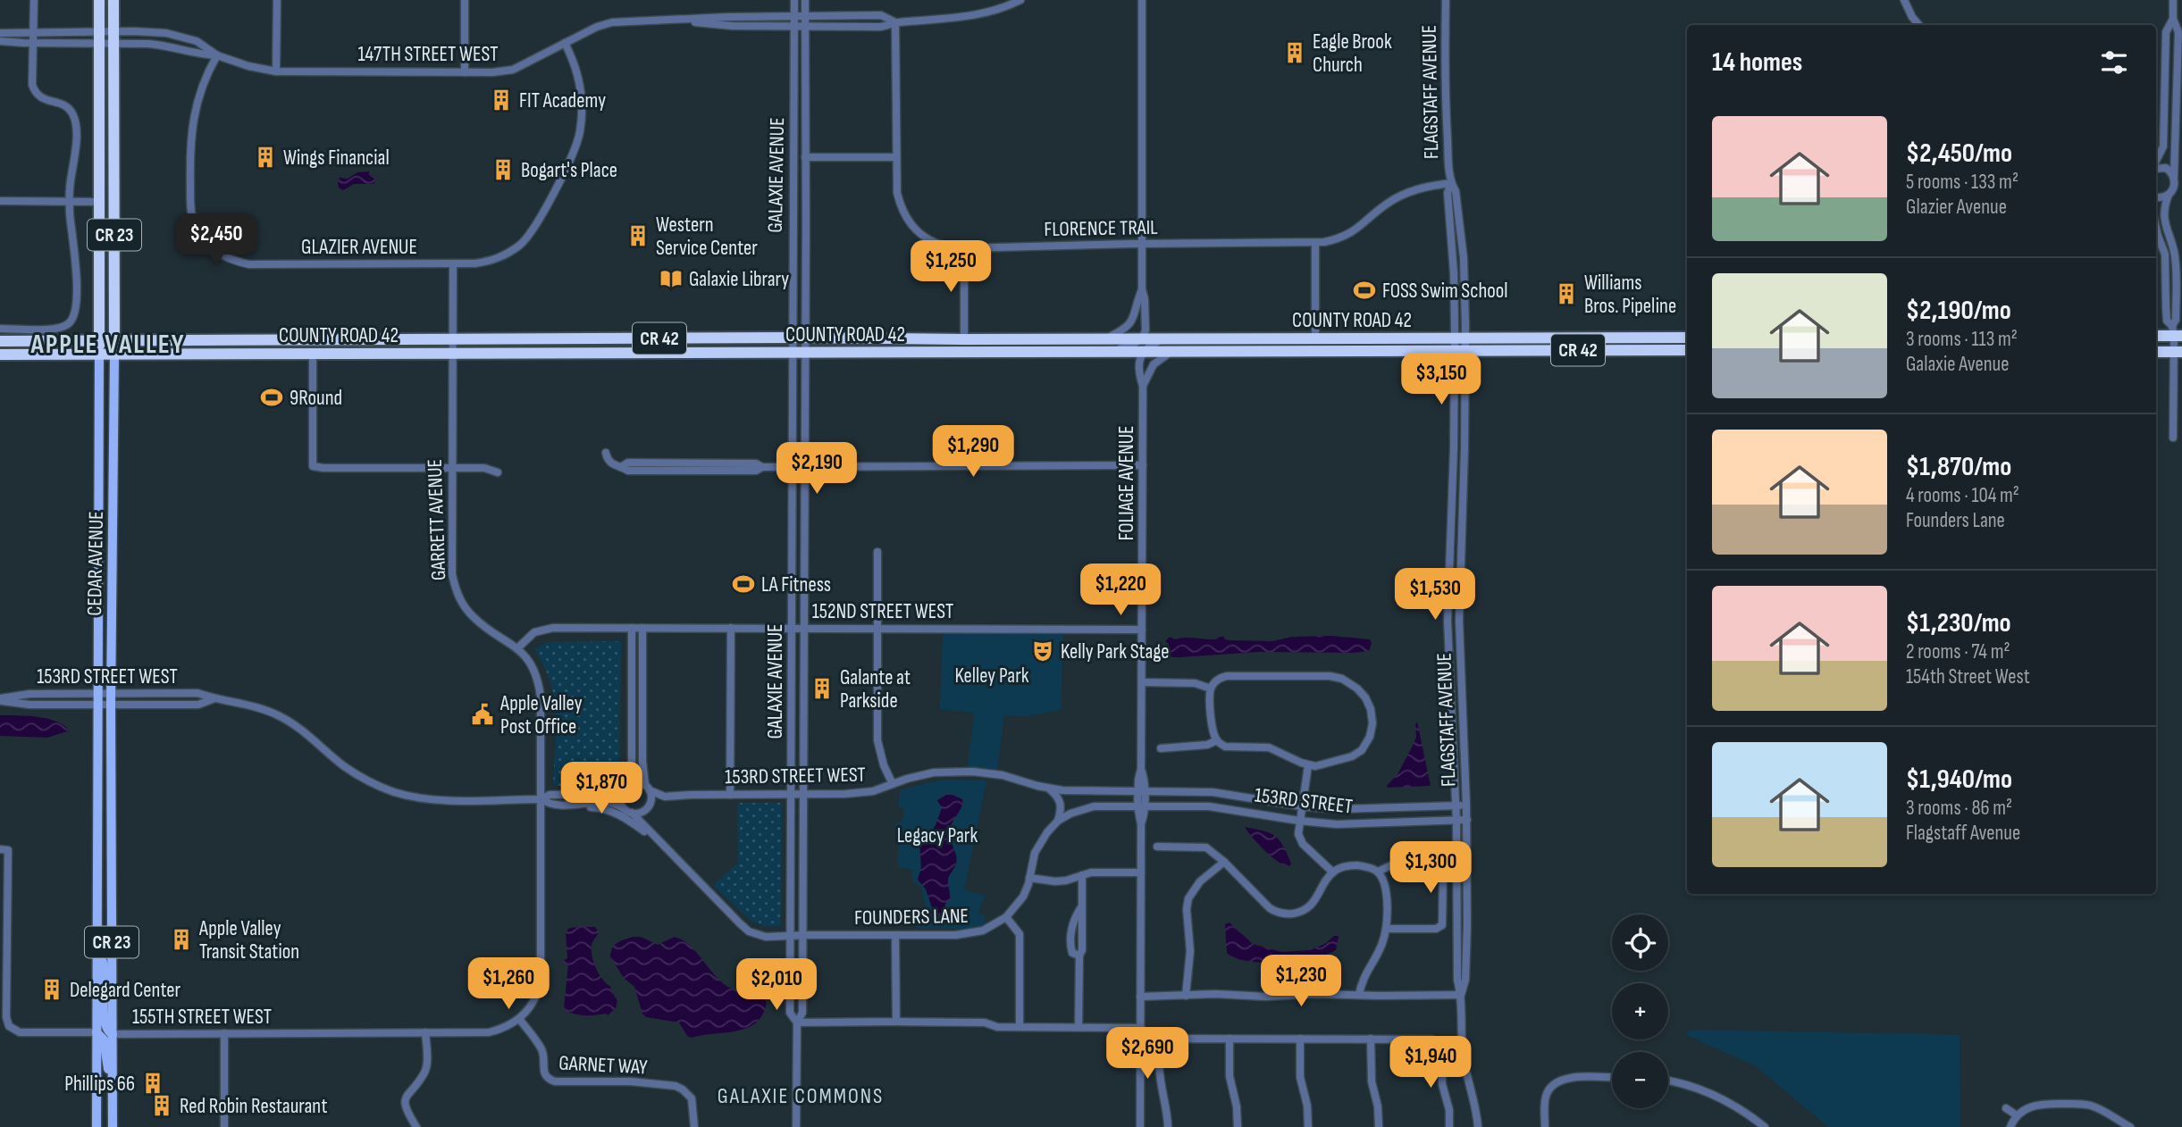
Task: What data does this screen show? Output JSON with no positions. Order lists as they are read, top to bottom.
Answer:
{
  "streets": {
    "highway": [
      "CR 23",
      "COUNTY ROAD 42",
      "CR 42",
      "CEDAR AVENUE"
    ],
    "street": [
      "147TH STREET WEST",
      "FLAGSTAFF AVENUE",
      "GALAXIE AVENUE",
      "FLORENCE TRAIL",
      "GLAZIER AVENUE",
      "FOLIAGE AVENUE",
      "GARRETT AVENUE",
      "152ND STREET WEST",
      "153RD STREET WEST",
      "153RD STREET",
      "FOUNDERS LANE",
      "155TH STREET WEST",
      "GARNET WAY"
    ]
  },
  "crossings": [
    ["147TH STREET WEST", "GALAXIE AVENUE"],
    ["147TH STREET WEST", "FLORENCE TRAIL"],
    ["147TH STREET WEST", "GLAZIER AVENUE"],
    ["147TH STREET WEST", "CEDAR AVENUE"],
    ["FLAGSTAFF AVENUE", "FLORENCE TRAIL"],
    ["FLAGSTAFF AVENUE", "COUNTY ROAD 42"],
    ["FLAGSTAFF AVENUE", "153RD STREET"],
    ["GALAXIE AVENUE", "COUNTY ROAD 42"],
    ["GALAXIE AVENUE", "152ND STREET WEST"],
    ["GALAXIE AVENUE", "153RD STREET WEST"],
    ["GALAXIE AVENUE", "FOUNDERS LANE"],
    ["GLAZIER AVENUE", "GARRETT AVENUE"],
    ["COUNTY ROAD 42", "FOLIAGE AVENUE"],
    ["COUNTY ROAD 42", "GARRETT AVENUE"],
    ["COUNTY ROAD 42", "CEDAR AVENUE"],
    ["FOLIAGE AVENUE", "152ND STREET WEST"],
    ["FOLIAGE AVENUE", "153RD STREET WEST"],
    ["FOLIAGE AVENUE", "153RD STREET"],
    ["FOLIAGE AVENUE", "FOUNDERS LANE"],
    ["GARRETT AVENUE", "152ND STREET WEST"],
    ["GARRETT AVENUE", "153RD STREET WEST"],
    ["GARRETT AVENUE", "155TH STREET WEST"],
    ["GARRETT AVENUE", "GARNET WAY"],
    ["CEDAR AVENUE", "153RD STREET WEST"],
    ["CEDAR AVENUE", "155TH STREET WEST"],
    ["153RD STREET WEST", "153RD STREET"],
    ["153RD STREET WEST", "FOUNDERS LANE"],
    ["153RD STREET", "FOUNDERS LANE"]
  ],
  "districts": ["APPLE VALLEY", "GALAXIE COMMONS"],
  "parks": ["Kelley Park", "Legacy Park"],
  "places": {
    "building": [
      "Eagle Brook Church",
      "FIT Academy",
      "Wings Financial",
      "Bogart's Place",
      "Western Service Center",
      "Williams Bros. Pipeline",
      "Galante at Parkside",
      "Apple Valley Transit Station",
      "Delegard Center",
      "Phillips 66",
      "Red Robin Restaurant"
    ],
    "library": ["Galaxie Library"],
    "sports": ["FOSS Swim School", "9Round", "LA Fitness"],
    "theatre": ["Kelly Park Stage"],
    "public building": ["Apple Valley Post Office"]
  },
  "page": {
    "heading": "14 homes",
    "list": [
      {
        "name": "$2,450/mo",
        "note": "5 rooms · 133 m² · Glazier Avenue"
      },
      {
        "name": "$2,190/mo",
        "note": "3 rooms · 113 m² · Galaxie Avenue"
      },
      {
        "name": "$1,870/mo",
        "note": "4 rooms · 104 m² · Founders Lane"
      },
      {
        "name": "$1,230/mo",
        "note": "2 rooms · 74 m² · 154th Street West"
      },
      {
        "name": "$1,940/mo",
        "note": "3 rooms · 86 m² · Flagstaff Avenue"
      }
    ],
    "price": [
      "$2,450",
      "$1,250",
      "$3,150",
      "$1,290",
      "$2,190",
      "$1,220",
      "$1,530",
      "$1,870",
      "$1,300",
      "$1,230",
      "$1,260",
      "$2,010",
      "$2,690",
      "$1,940"
    ],
    "map_buttons": ["+", "−"]
  }
}
